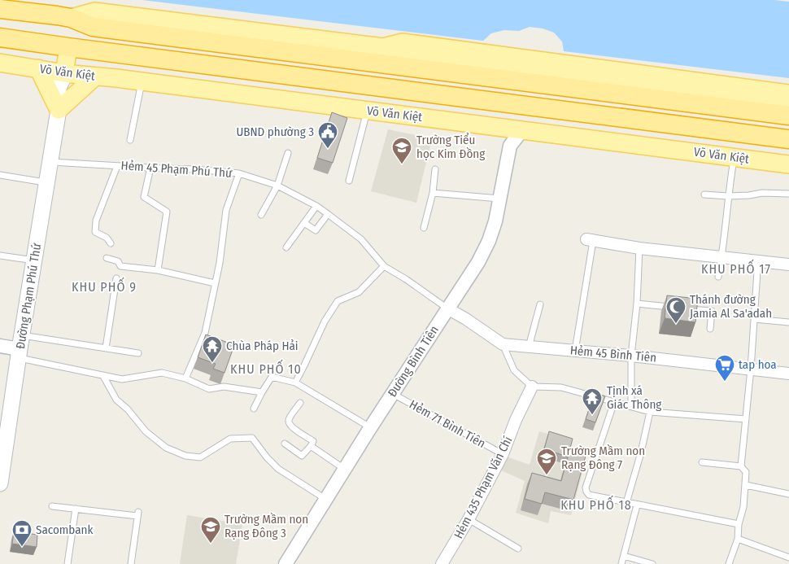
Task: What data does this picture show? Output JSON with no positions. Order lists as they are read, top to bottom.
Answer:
{
  "streets": {
    "highway": ["Võ Văn Kiệt"],
    "main road": ["Đường Phạm Phú Thứ"],
    "street": ["Hẻm 45 Bình Tiên", "Đường Bình Tiên", "Hẻm 435 Phạm Văn Chí"],
    "lane": ["Hẻm 45 Phạm Phú Thứ", "Hẻm 71 Bình Tiên"]
  },
  "crossings": [
    ["Võ Văn Kiệt", "Đường Phạm Phú Thứ"],
    ["Võ Văn Kiệt", "Đường Bình Tiên"],
    ["Hẻm 45 Phạm Phú Thứ", "Đường Phạm Phú Thứ"],
    ["Hẻm 45 Phạm Phú Thứ", "Hẻm 45 Bình Tiên"],
    ["Hẻm 45 Phạm Phú Thứ", "Đường Bình Tiên"],
    ["Hẻm 45 Bình Tiên", "Đường Bình Tiên"],
    ["Đường Bình Tiên", "Hẻm 71 Bình Tiên"],
    ["Hẻm 71 Bình Tiên", "Hẻm 435 Phạm Văn Chí"]
  ],
  "districts": [
    "KHU PHỐ 17",
    "KHU PHỐ 9",
    "KHU PHỐ 10",
    "KHU PHỐ 18"
  ],
  "places": {
    "public building": ["UBND phường 3"],
    "school or university": ["Trường Tiểu học Kim Đồng", "Trường Mầm non Rạng Đông 7", "Trường Mầm non Rạng Đông 3"],
    "mosque": ["Thánh đường Jamia Al Sa'adah"],
    "temple": ["Chùa Pháp Hải", "Tịnh xá Giác Thông"],
    "supermarket": ["tap hoa"],
    "bank": ["Sacombank"]
  }
}
